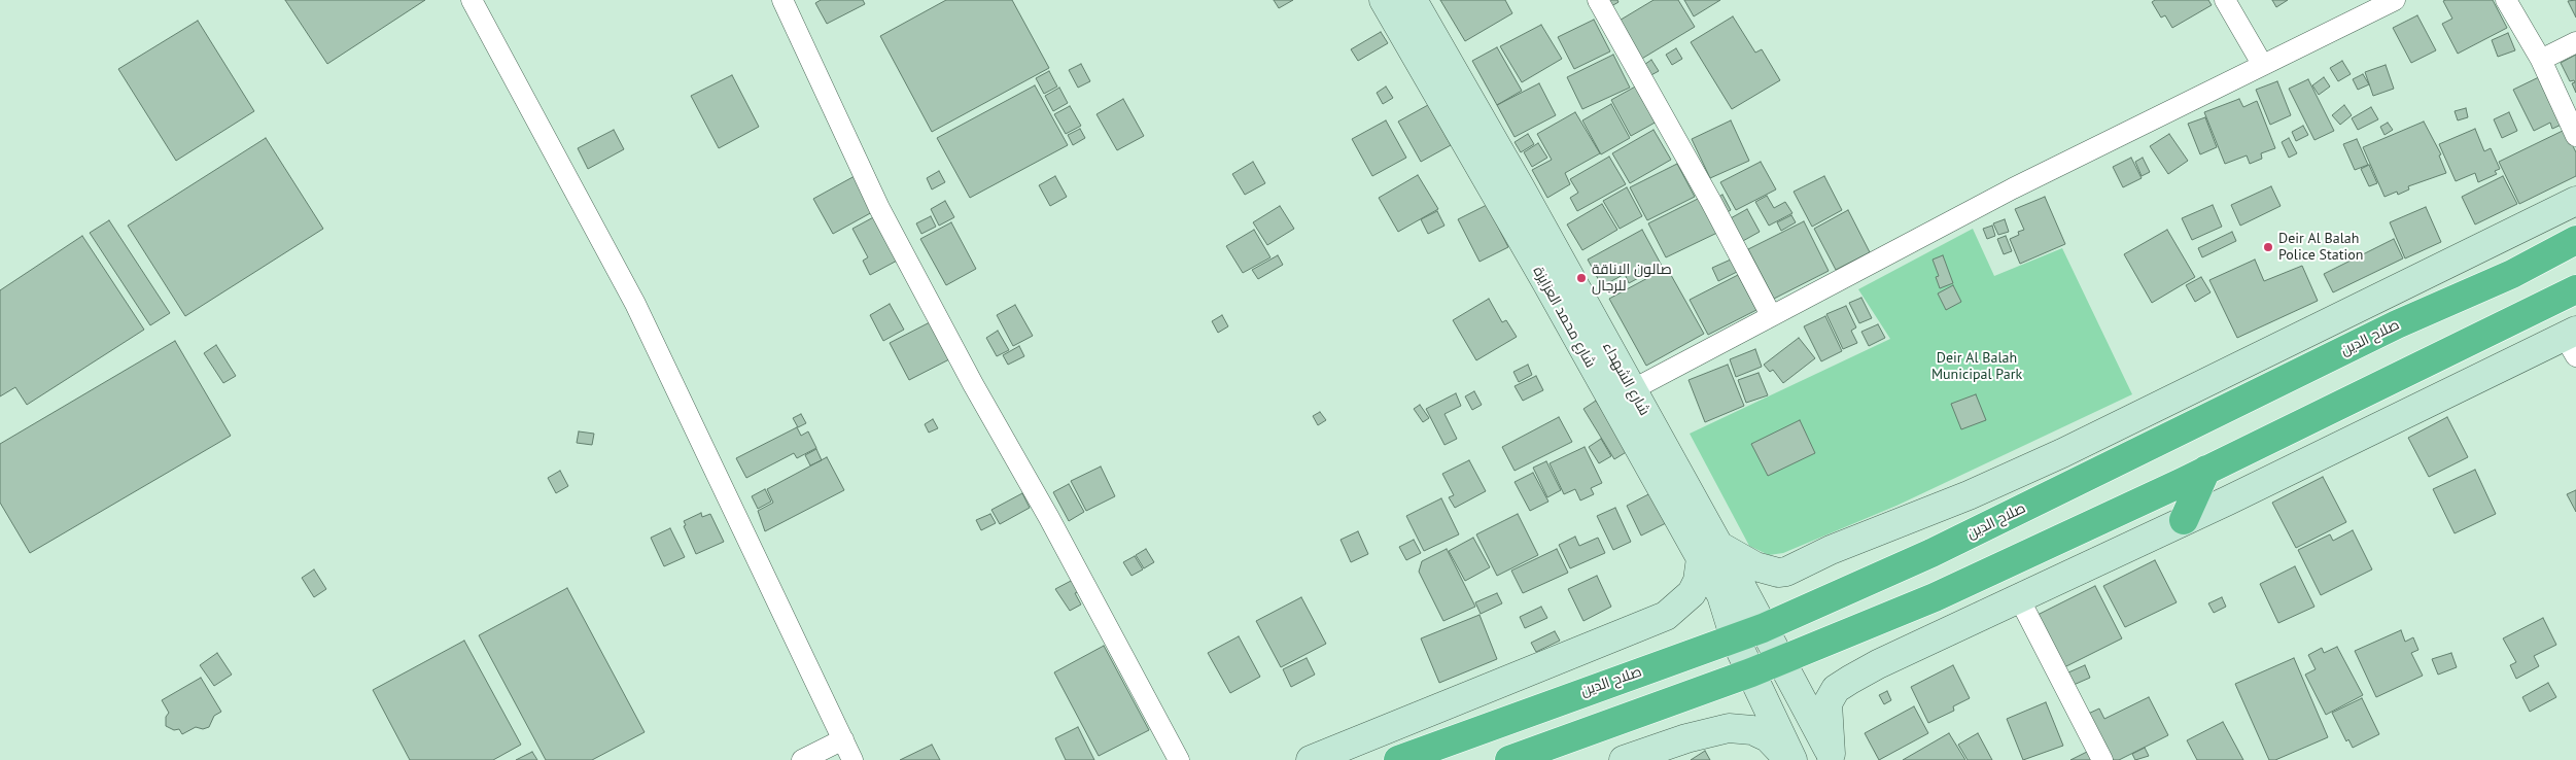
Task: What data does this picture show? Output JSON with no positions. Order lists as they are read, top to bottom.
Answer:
{
  "streets": {
    "highway": ["صلاح الدين"],
    "main road": ["شارع محمد العزايزة", "شارع الشهداء"]
  },
  "crossings": [
    ["شارع محمد العزايزة", "صلاح الدين"],
    ["شارع محمد العزايزة", "شارع الشهداء"]
  ],
  "parks": ["Deir Al Balah Municipal Park"],
  "places": ["Deir Al Balah Police Station", "صالون الاناقة للرجال"]
}
